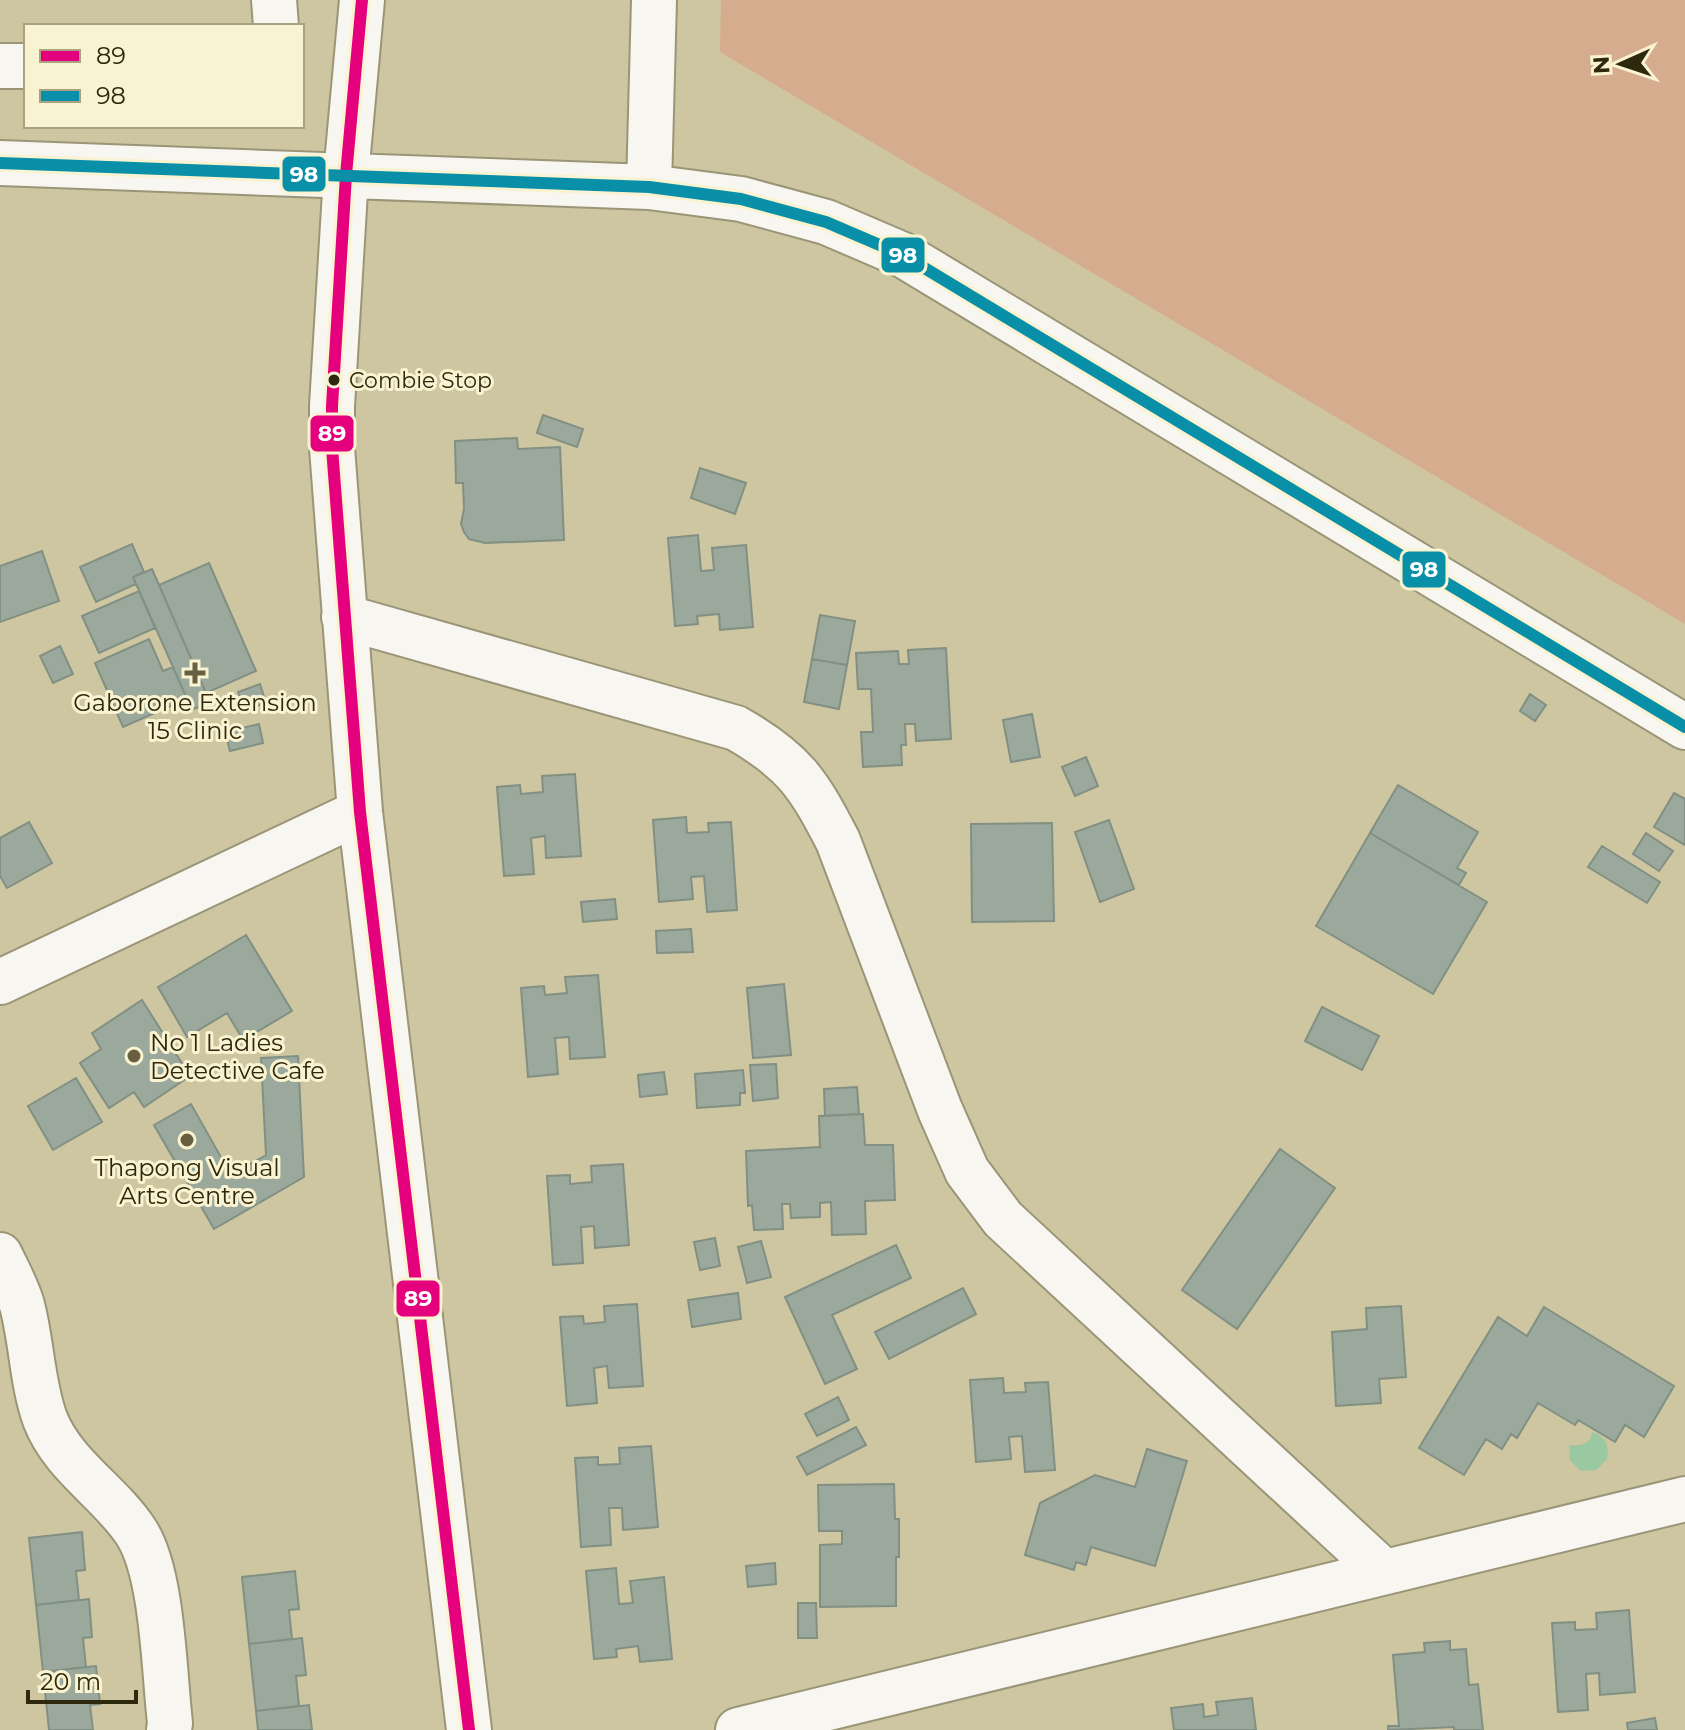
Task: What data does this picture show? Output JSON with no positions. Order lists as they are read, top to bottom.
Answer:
{
  "places": {
    "other": ["Combie Stop", "No 1 Ladies Detective Cafe", "Thapong Visual Arts Centre"],
    "health": ["Gaborone Extension 15 Clinic"]
  },
  "lines": ["transit line 89", "transit line 98"],
  "legend": ["89", "98"],
  "scale_bar": "20 m",
  "north": "left"
}
